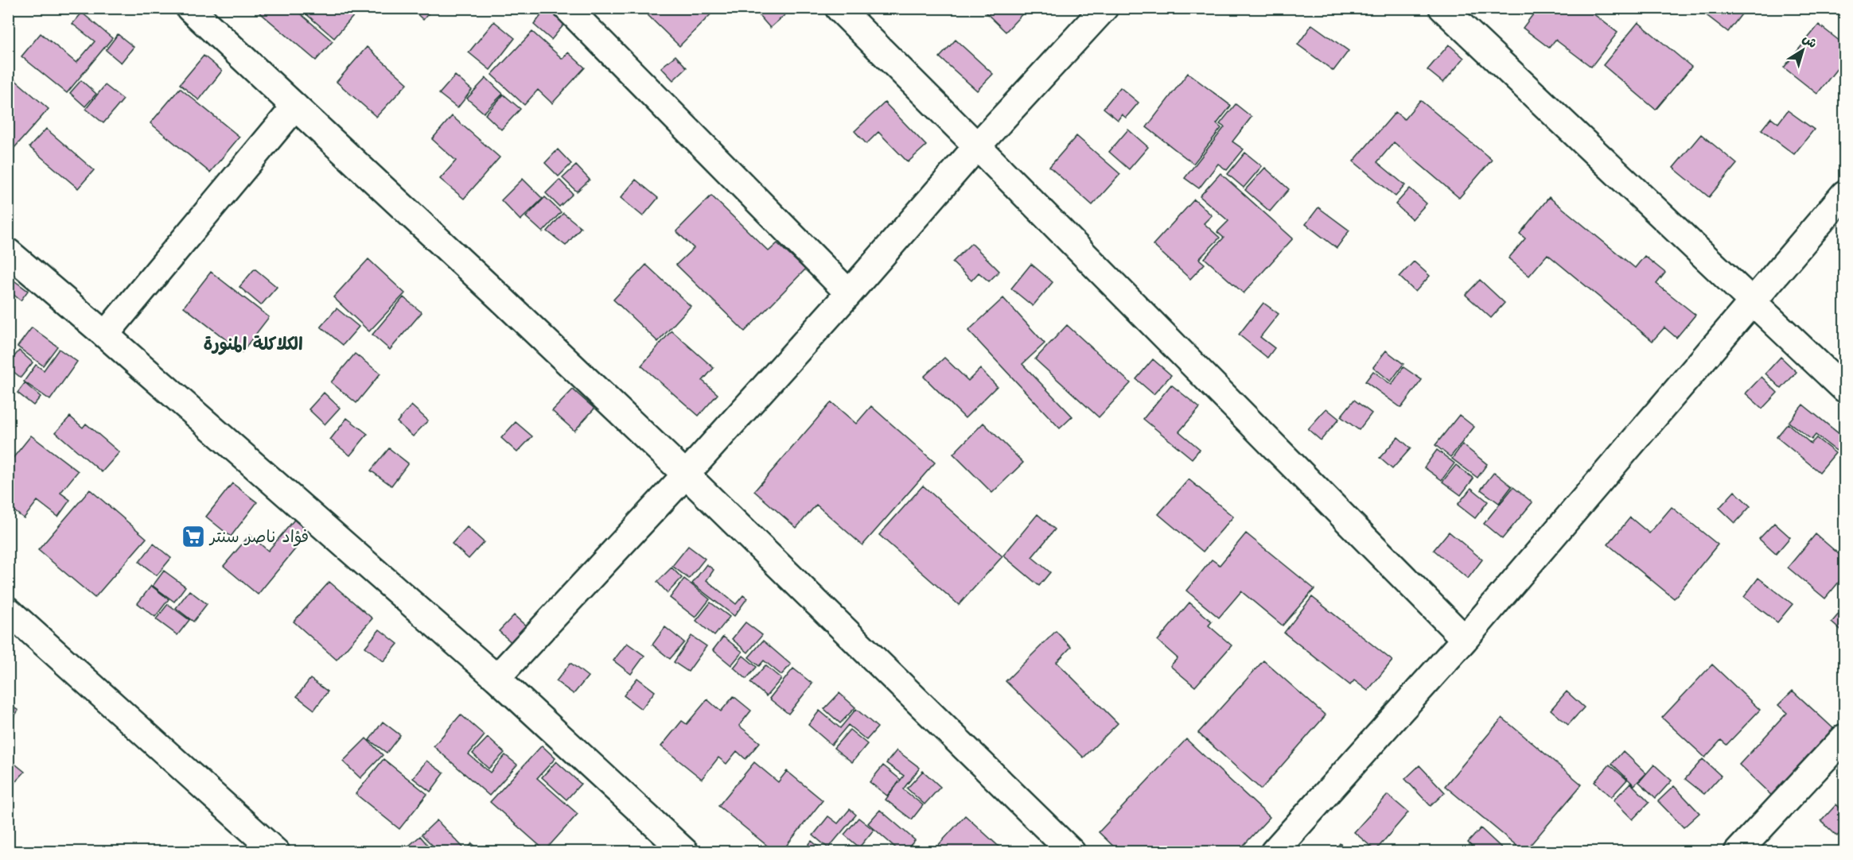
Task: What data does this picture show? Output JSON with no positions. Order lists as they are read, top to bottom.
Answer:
{
  "districts": ["الكلاكلة المنورة"],
  "places": {
    "supermarket": ["فؤاد ناصر سنتر"]
  },
  "north": "top right"
}
